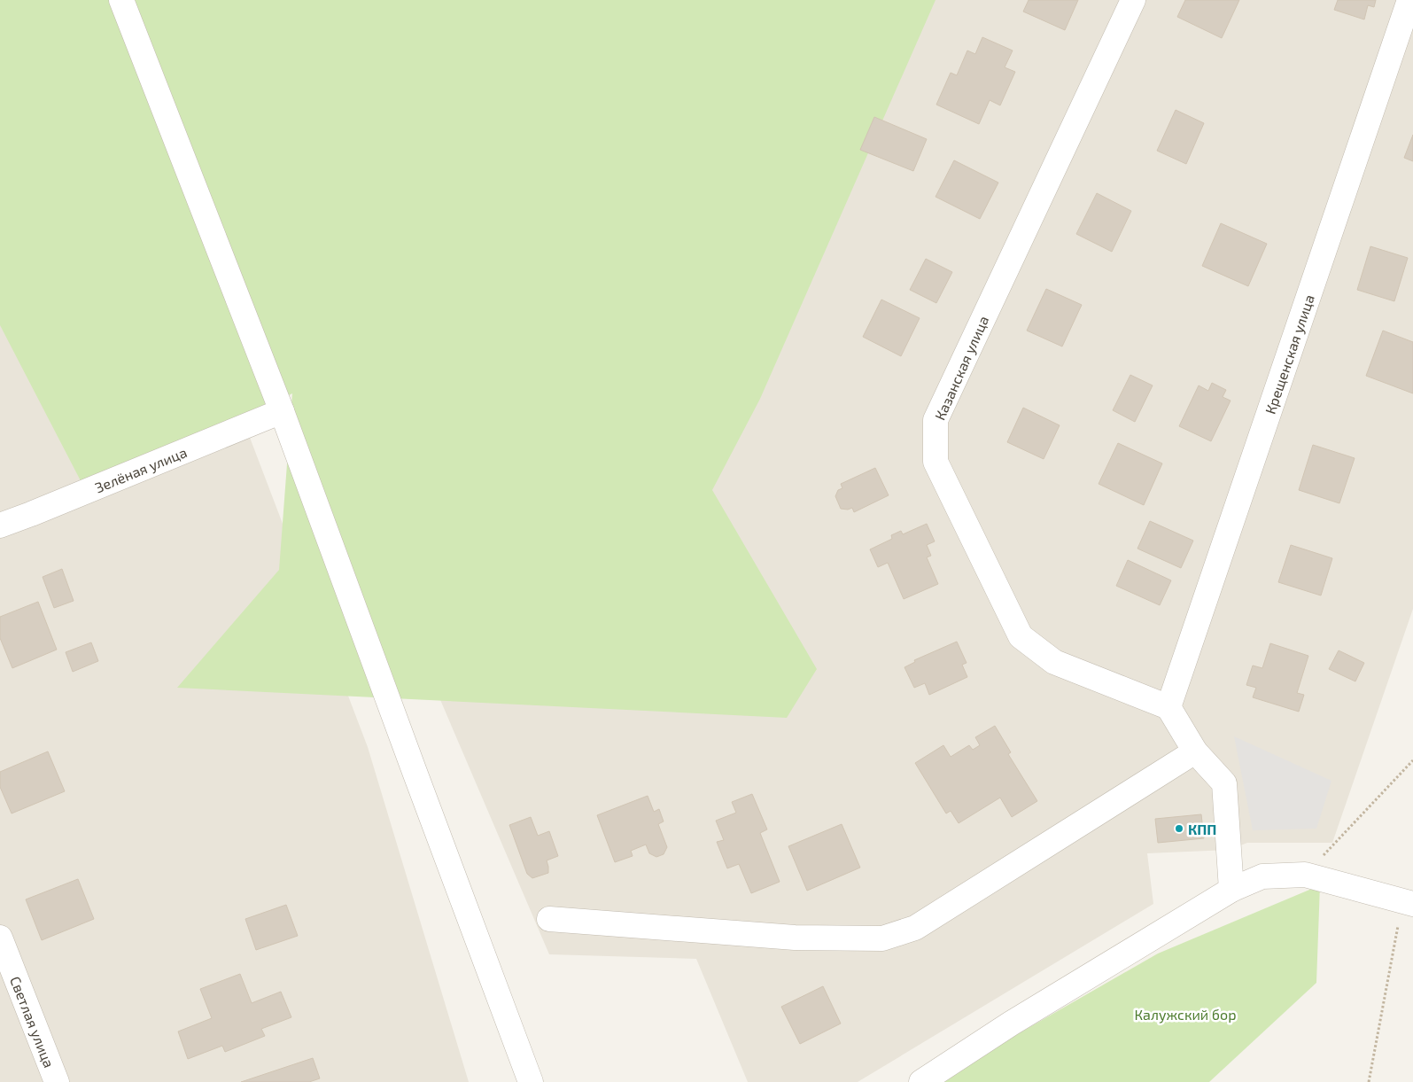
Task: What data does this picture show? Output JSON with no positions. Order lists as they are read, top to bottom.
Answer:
{
  "streets": {
    "street": [
      "Крещенская улица",
      "Казанская улица",
      "Зелёная улица",
      "Светлая улица"
    ]
  },
  "crossings": [
    ["Крещенская улица", "Казанская улица"]
  ],
  "parks": ["Калужский бор"],
  "places": ["КПП"]
}
